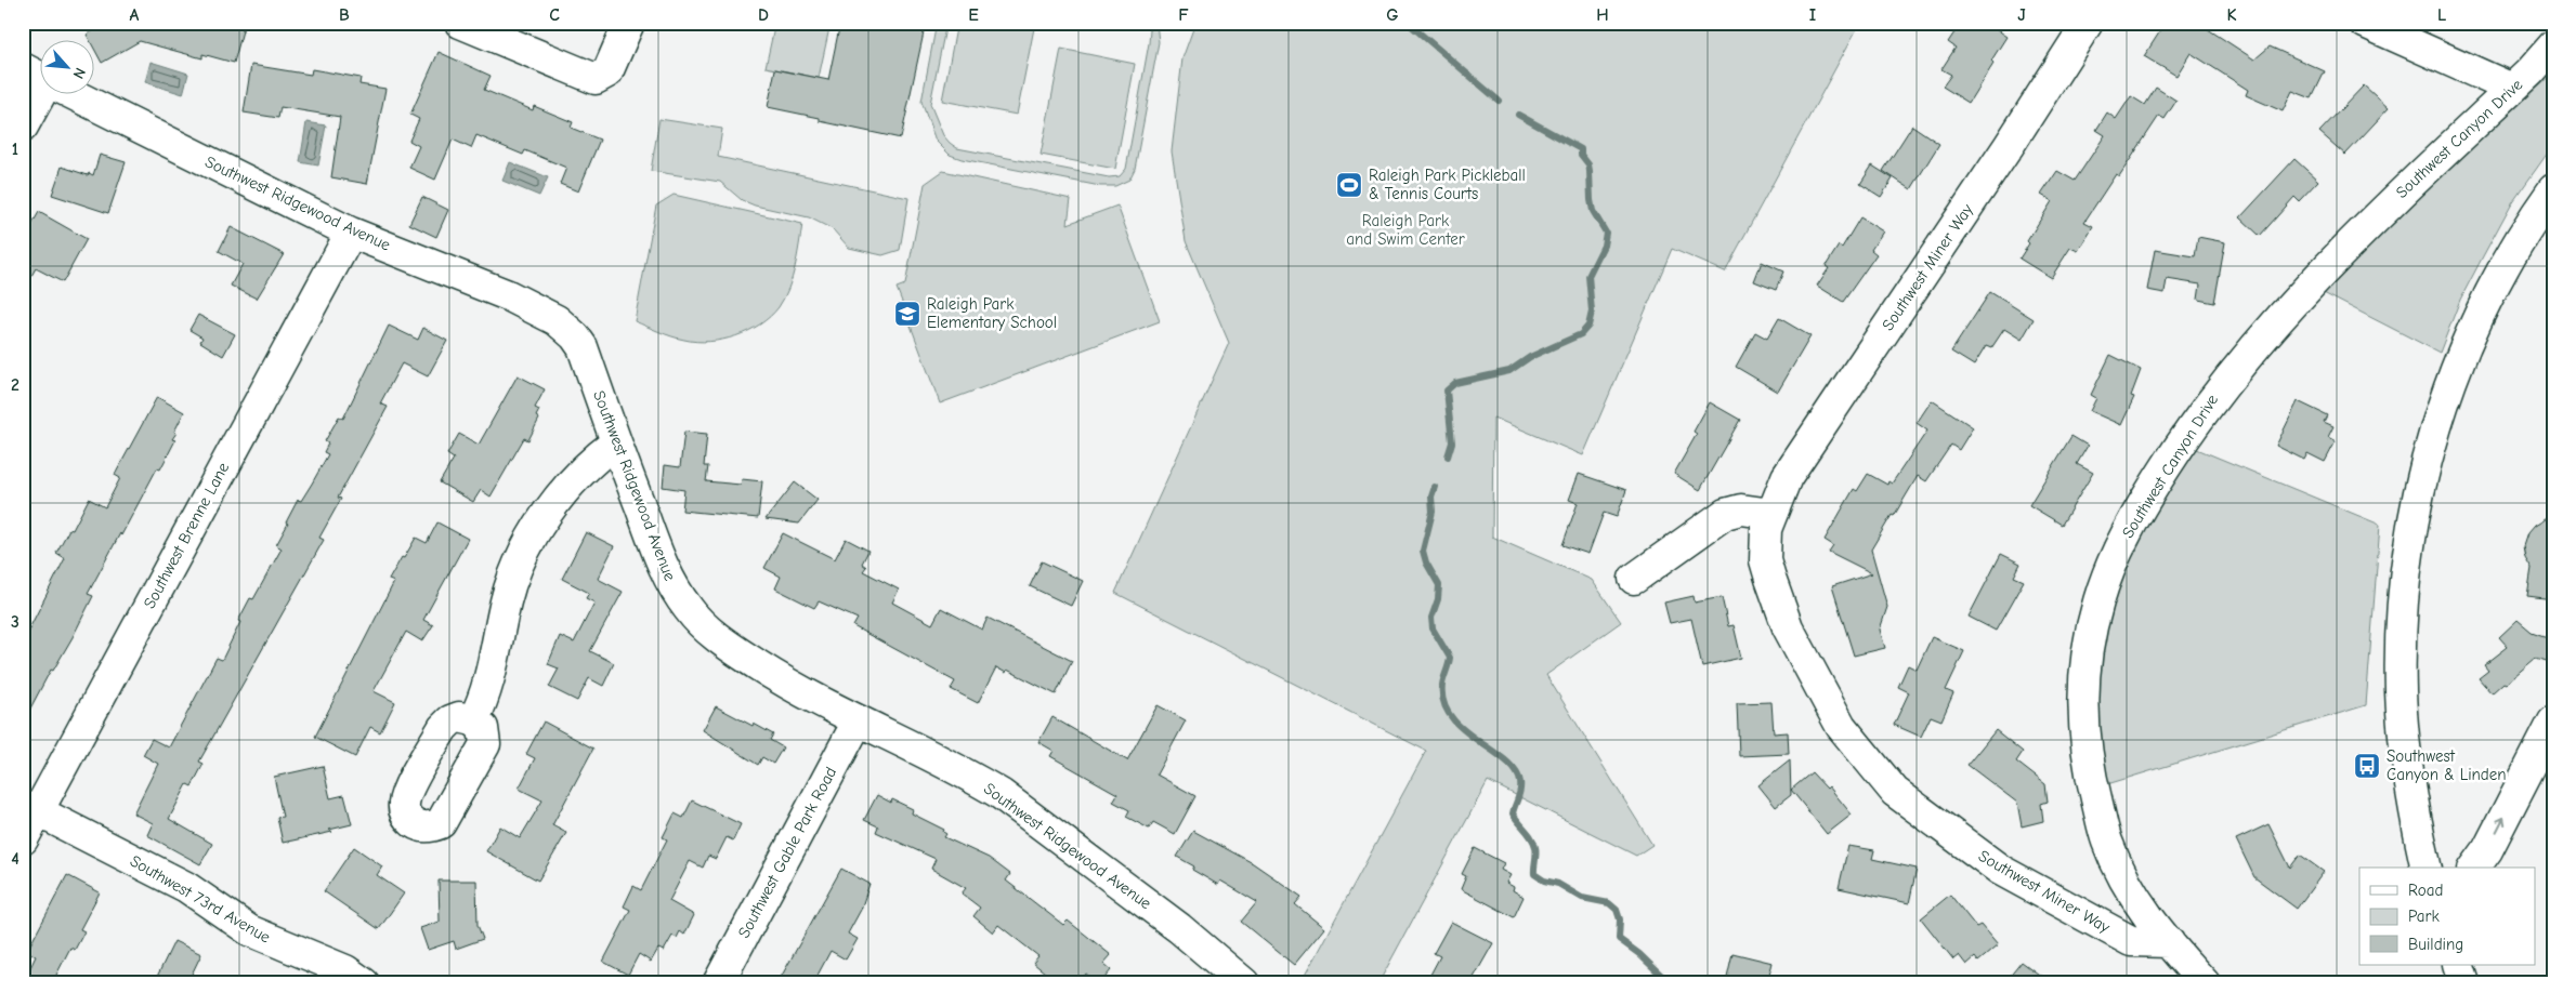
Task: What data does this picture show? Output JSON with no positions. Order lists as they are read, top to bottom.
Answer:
{
  "streets": {
    "street": [
      "Southwest Canyon Drive",
      "Southwest Ridgewood Avenue",
      "Southwest Miner Way",
      "Southwest Brenne Lane",
      "Southwest Gable Park Road",
      "Southwest 73rd Avenue"
    ]
  },
  "crossings": [
    ["Southwest Canyon Drive", "Southwest Miner Way"],
    ["Southwest Ridgewood Avenue", "Southwest Brenne Lane"],
    ["Southwest Ridgewood Avenue", "Southwest Gable Park Road"],
    ["Southwest Brenne Lane", "Southwest 73rd Avenue"]
  ],
  "parks": ["Raleigh Park and Swim Center"],
  "places": {
    "sports": ["Raleigh Park Pickleball & Tennis Courts"],
    "school or university": ["Raleigh Park Elementary School"],
    "bus stop": ["Southwest Canyon & Linden"]
  },
  "legend": ["Road", "Park", "Building"],
  "north": "bottom right",
  "grid": {
    "columns": [
      "A",
      "B",
      "C",
      "D",
      "E",
      "F",
      "G",
      "H",
      "I",
      "J",
      "K",
      "L"
    ],
    "rows": [
      "1",
      "2",
      "3",
      "4"
    ]
  }
}
